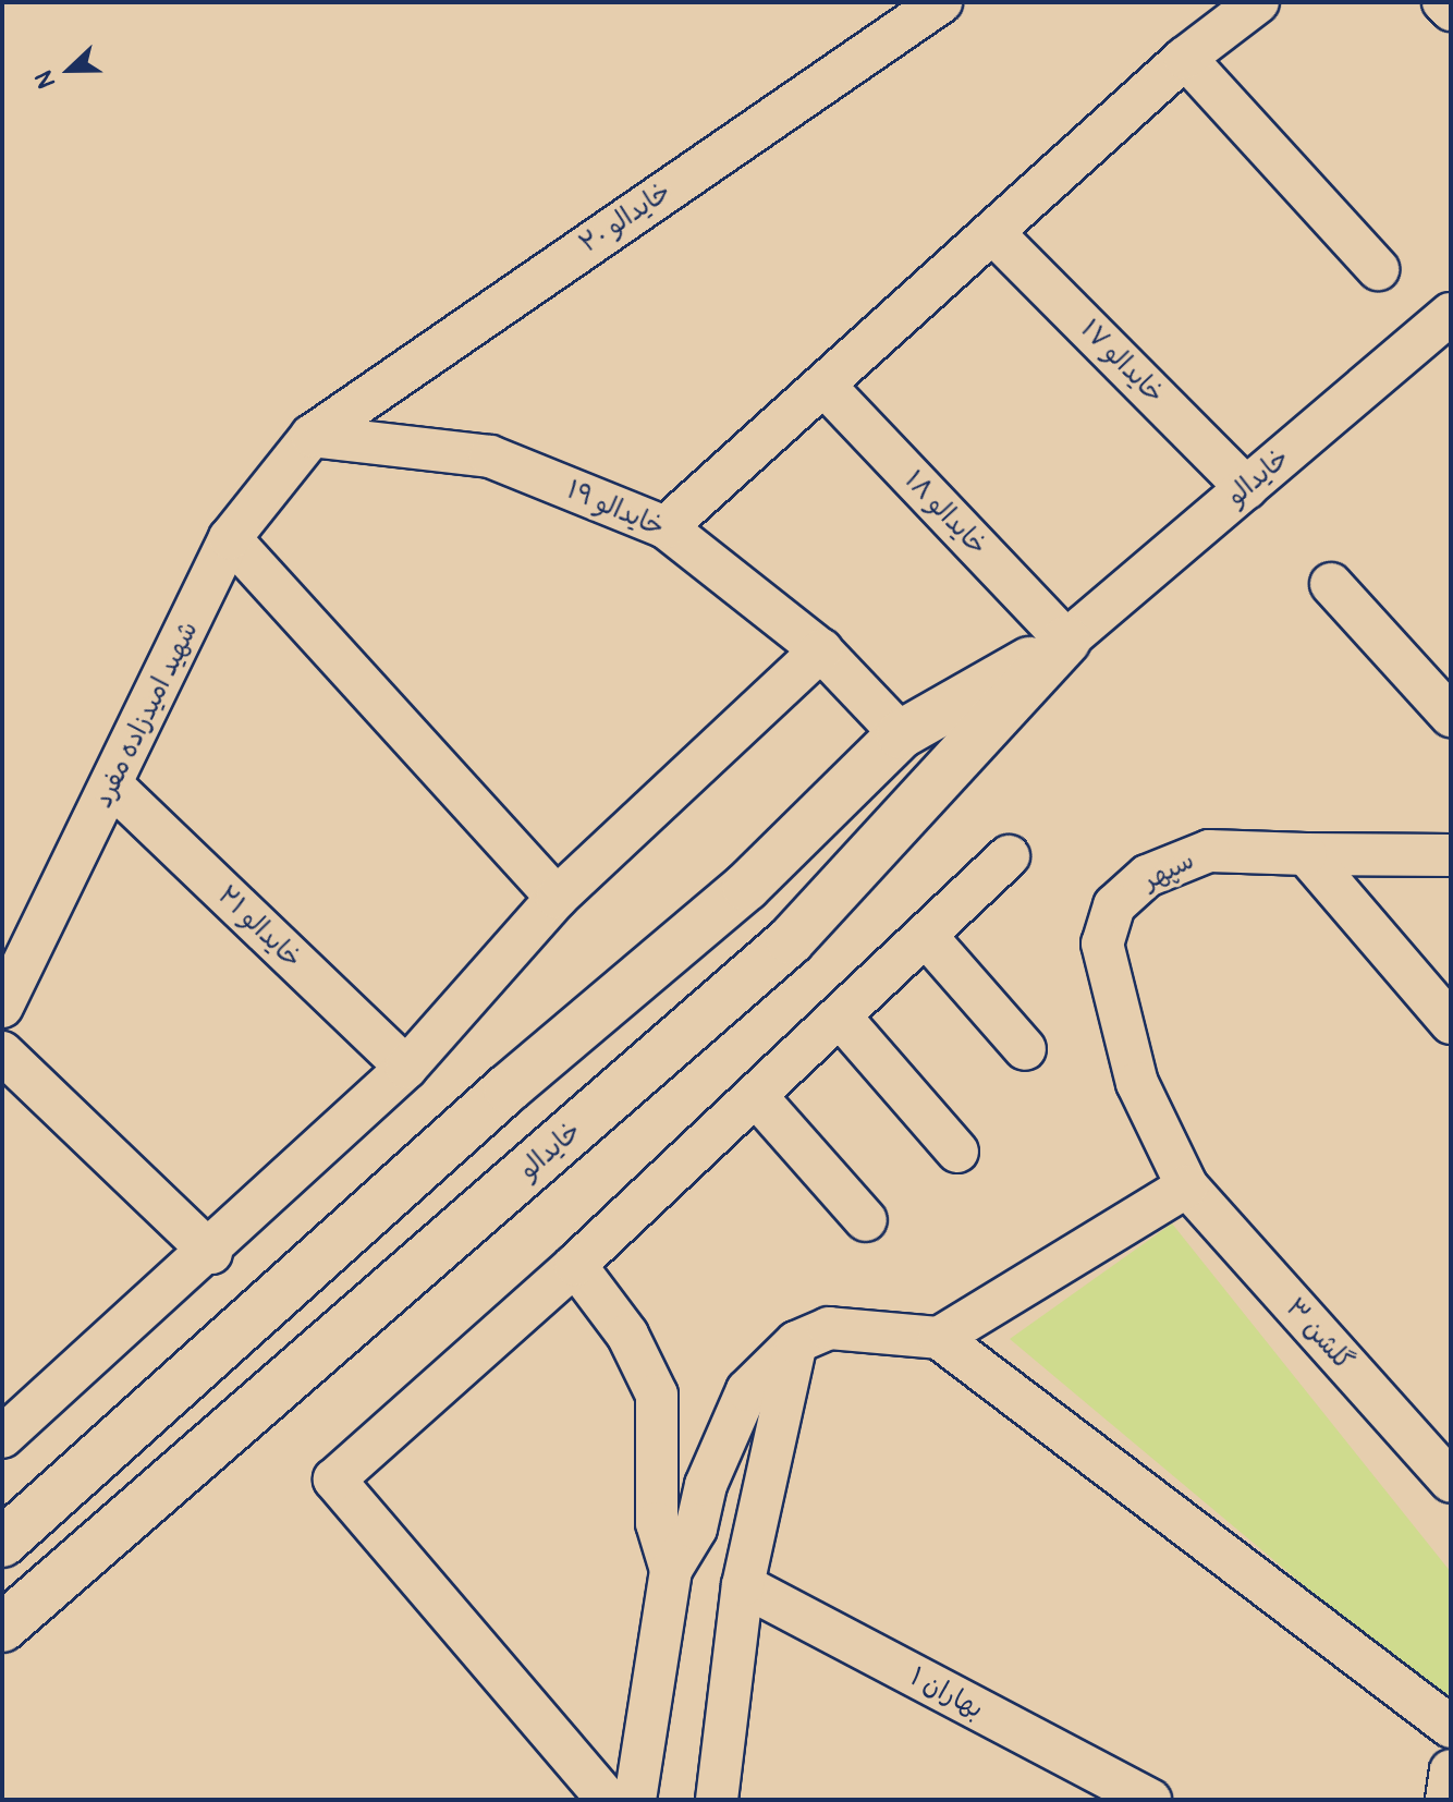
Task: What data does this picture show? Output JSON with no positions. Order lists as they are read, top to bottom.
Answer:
{
  "streets": {
    "street": [
      "خایدالو ۲۰",
      "خایدالو ۱۷",
      "خایدالو",
      "خایدالو ۱۹",
      "خایدالو ۱۸",
      "شهید امیدزاده مفرد",
      "سپهر",
      "خایدالو ۲۱",
      "گلشن ۳",
      "بهاران ۱"
    ]
  },
  "crossings": [
    ["خایدالو ۲۰", "خایدالو ۱۹"],
    ["خایدالو ۲۰", "شهید امیدزاده مفرد"],
    ["خایدالو ۱۷", "خایدالو"],
    ["خایدالو", "خایدالو ۱۹"],
    ["خایدالو", "خایدالو ۱۸"],
    ["خایدالو ۱۹", "شهید امیدزاده مفرد"],
    ["شهید امیدزاده مفرد", "خایدالو ۲۱"],
    ["سپهر", "گلشن ۳"]
  ],
  "north": "left"
}
